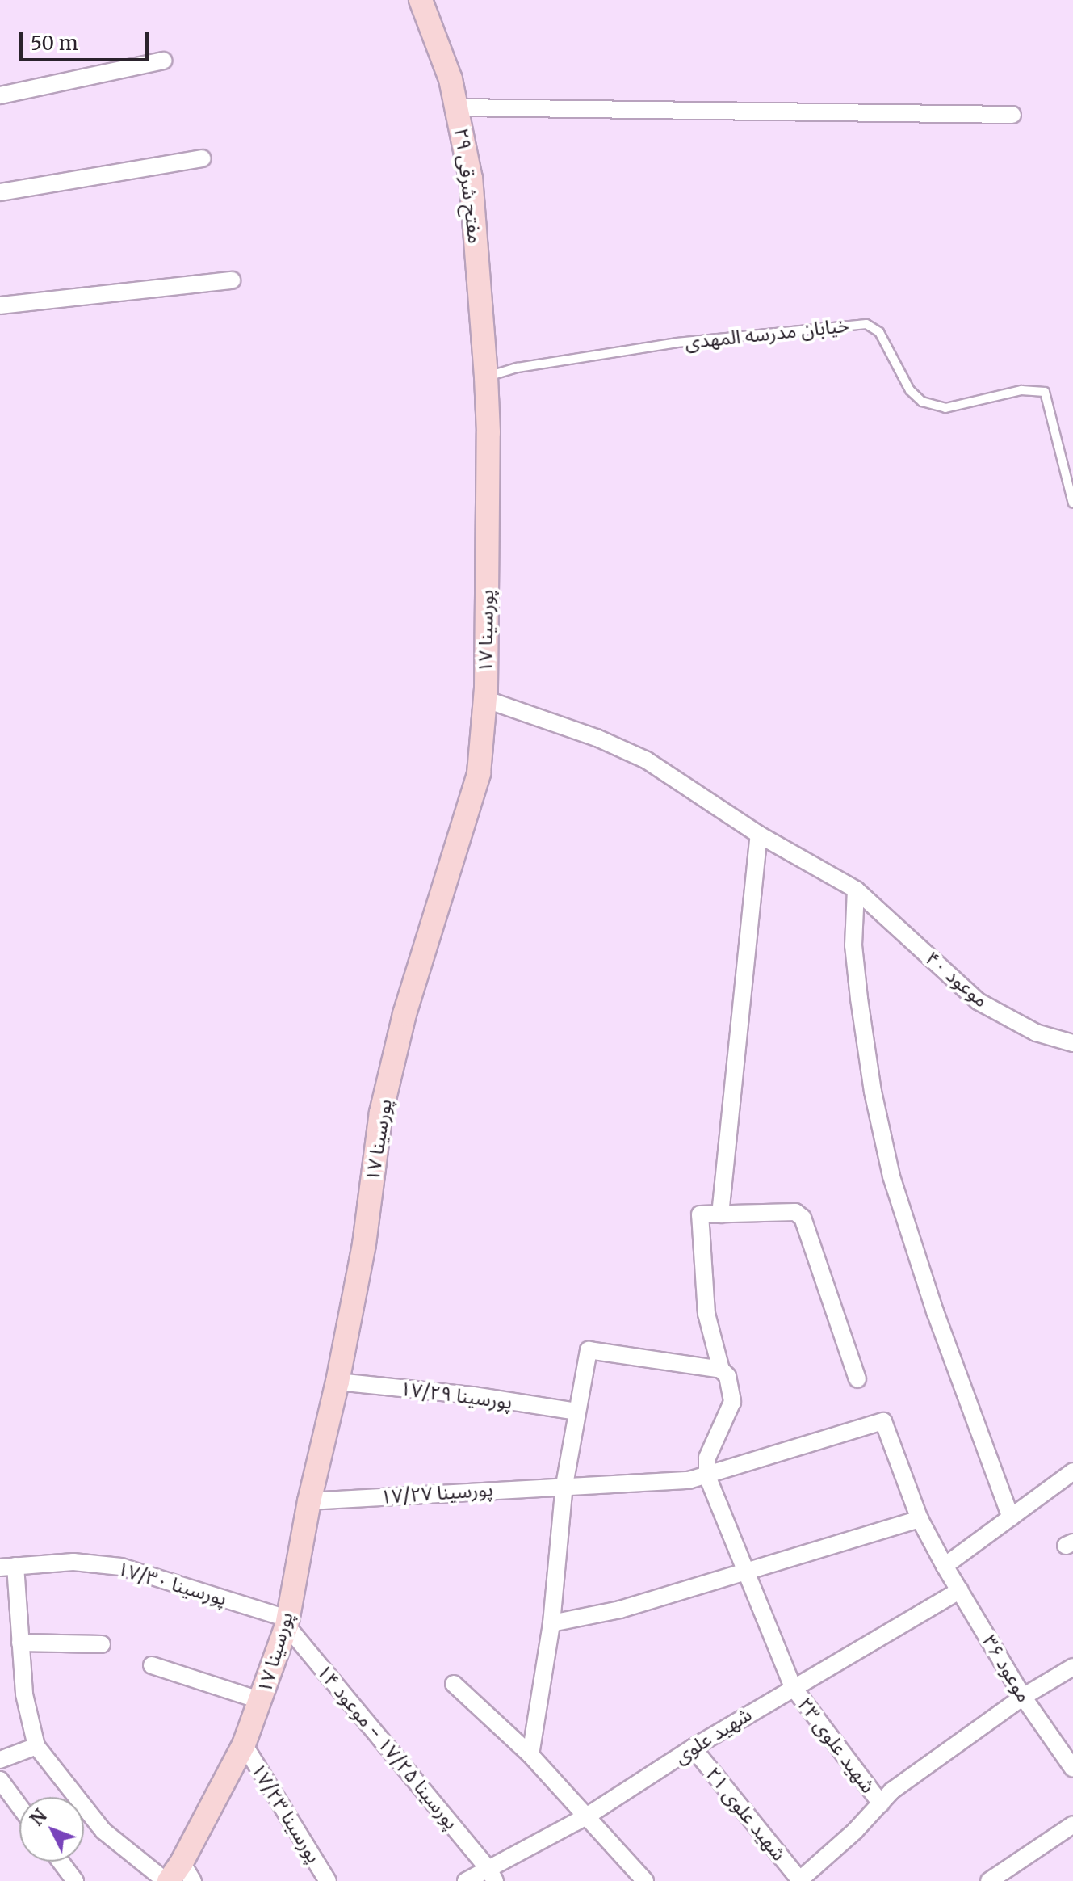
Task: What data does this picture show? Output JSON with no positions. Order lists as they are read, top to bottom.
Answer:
{
  "streets": {
    "street": [
      "مفتح شرقی ۲۹",
      "پورسینا ۱۷",
      "موعود ۴۰",
      "پورسینا ۱۷/۲۹",
      "پورسینا ۱۷/۲۷",
      "پورسینا ۱۷/۳۰",
      "موعود ۳۶",
      "شهید علوی",
      "شهید علوی ۲۳",
      "پورسینا ۱۷/۲۵ - موعود ۱۴",
      "پورسینا ۱۷/۲۳",
      "شهید علوی ۲۱"
    ],
    "lane": ["خیابان مدرسه المهدی"]
  },
  "crossings": [
    ["مفتح شرقی ۲۹", "خیابان مدرسه المهدی"],
    ["مفتح شرقی ۲۹", "پورسینا ۱۷"],
    ["خیابان مدرسه المهدی", "پورسینا ۱۷"],
    ["پورسینا ۱۷", "موعود ۴۰"],
    ["پورسینا ۱۷", "پورسینا ۱۷/۲۹"],
    ["پورسینا ۱۷", "پورسینا ۱۷/۲۷"],
    ["پورسینا ۱۷", "پورسینا ۱۷/۳۰"],
    ["پورسینا ۱۷", "پورسینا ۱۷/۲۵ - موعود ۱۴"],
    ["پورسینا ۱۷", "پورسینا ۱۷/۲۳"],
    ["پورسینا ۱۷/۲۷", "موعود ۳۶"],
    ["پورسینا ۱۷/۲۷", "شهید علوی ۲۳"],
    ["پورسینا ۱۷/۳۰", "پورسینا ۱۷/۲۵ - موعود ۱۴"],
    ["موعود ۳۶", "شهید علوی"],
    ["شهید علوی", "شهید علوی ۲۳"],
    ["شهید علوی", "پورسینا ۱۷/۲۵ - موعود ۱۴"],
    ["شهید علوی", "شهید علوی ۲۱"]
  ],
  "scale_bar": "50 m",
  "north": "top left"
}
